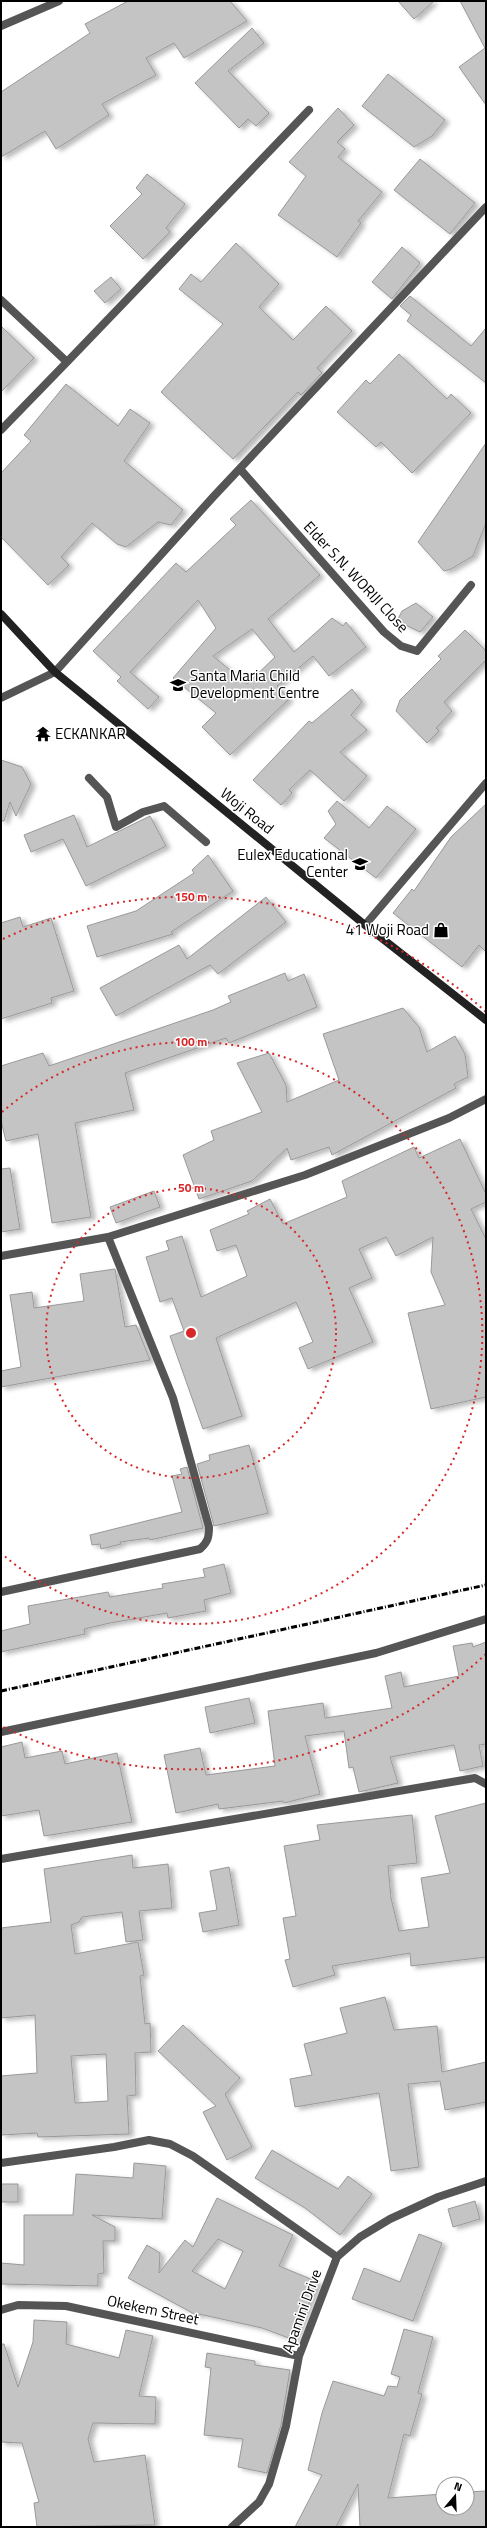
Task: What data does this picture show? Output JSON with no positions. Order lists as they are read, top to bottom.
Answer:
{
  "streets": {
    "main road": ["Woji Road"],
    "street": ["Elder S.N. WORIJI Close", "Okekem Street", "Apamini Drive"]
  },
  "crossings": [
    ["Okekem Street", "Apamini Drive"]
  ],
  "places": {
    "school or university": ["Santa Maria Child Development Centre", "Eulex Educational Center"],
    "temple": ["ECKANKAR"],
    "shop": ["41 Woji Road"]
  },
  "north": "top",
  "rings": ["150 m", "100 m", "50 m"]
}
